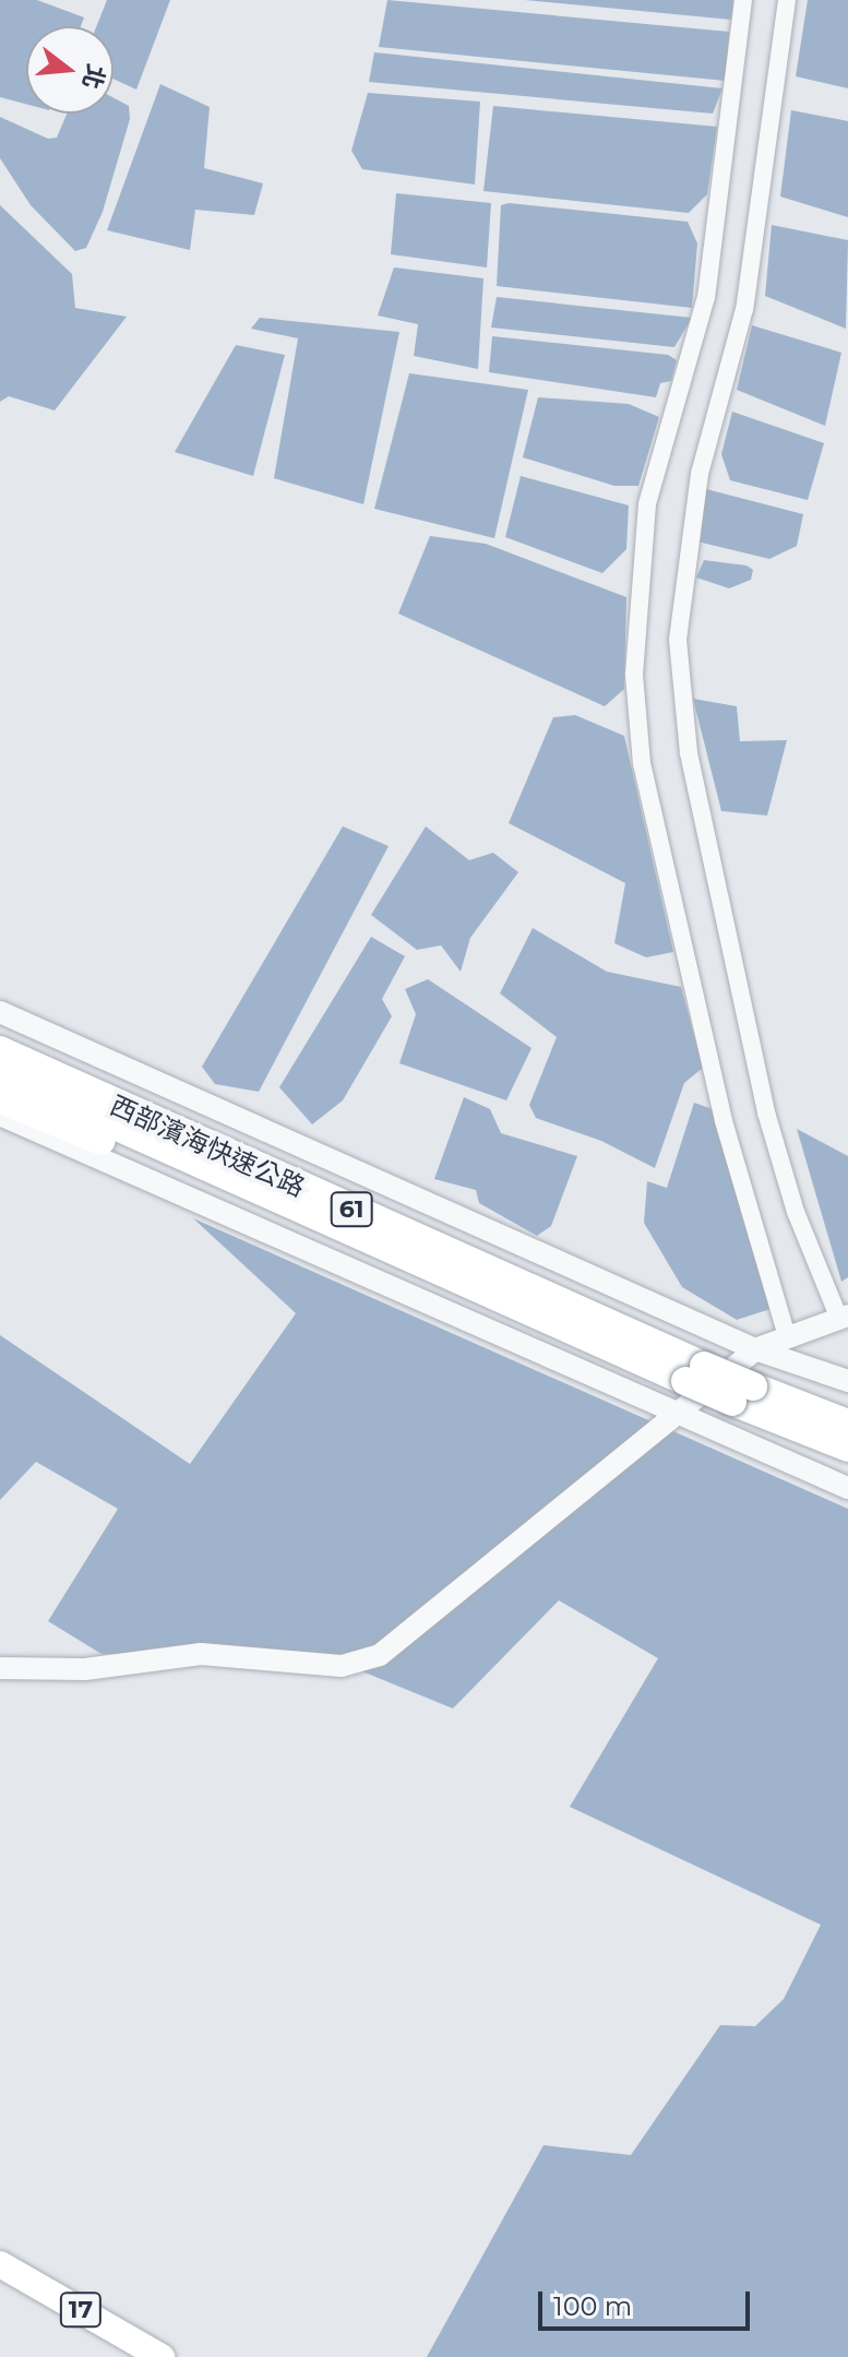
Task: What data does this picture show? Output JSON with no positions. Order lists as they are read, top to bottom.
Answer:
{
  "streets": {
    "highway": ["西部濱海快速公路", "61"],
    "main road": ["17"]
  },
  "crossings": [
    ["西部濱海快速公路", "61"]
  ],
  "scale_bar": "100 m",
  "north": "right"
}
